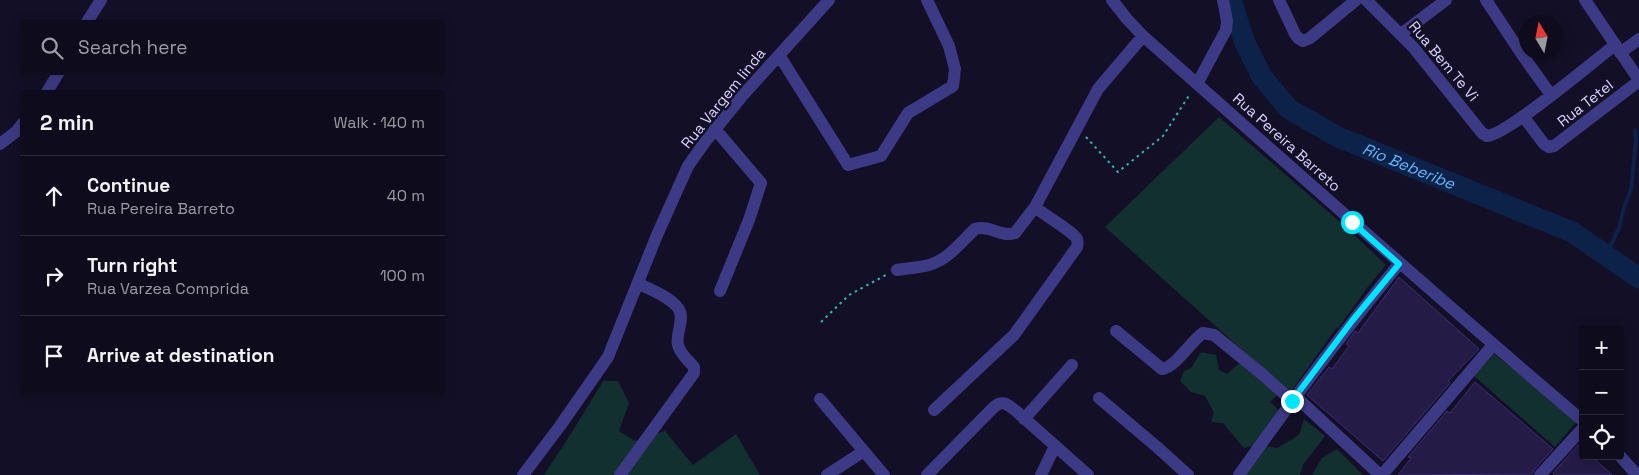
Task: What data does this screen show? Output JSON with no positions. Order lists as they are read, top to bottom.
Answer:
{
  "streets": {
    "street": [
      "Rua Bem Te Vi",
      "Rua Vargem linda",
      "Rua Tetel",
      "Rua Pereira Barreto"
    ]
  },
  "crossings": [
    ["Rua Bem Te Vi", "Rua Tetel"]
  ],
  "water": ["Rio Beberibe"],
  "north": "top",
  "page": {
    "search": "Search here",
    "heading": ["2 min", "Walk · 140 m"],
    "list": [
      ["Continue", "Rua Pereira Barreto", "40 m"],
      ["Turn right", "Rua Varzea Comprida", "100 m"],
      "Arrive at destination"
    ],
    "map_buttons": ["+", "−"]
  }
}
